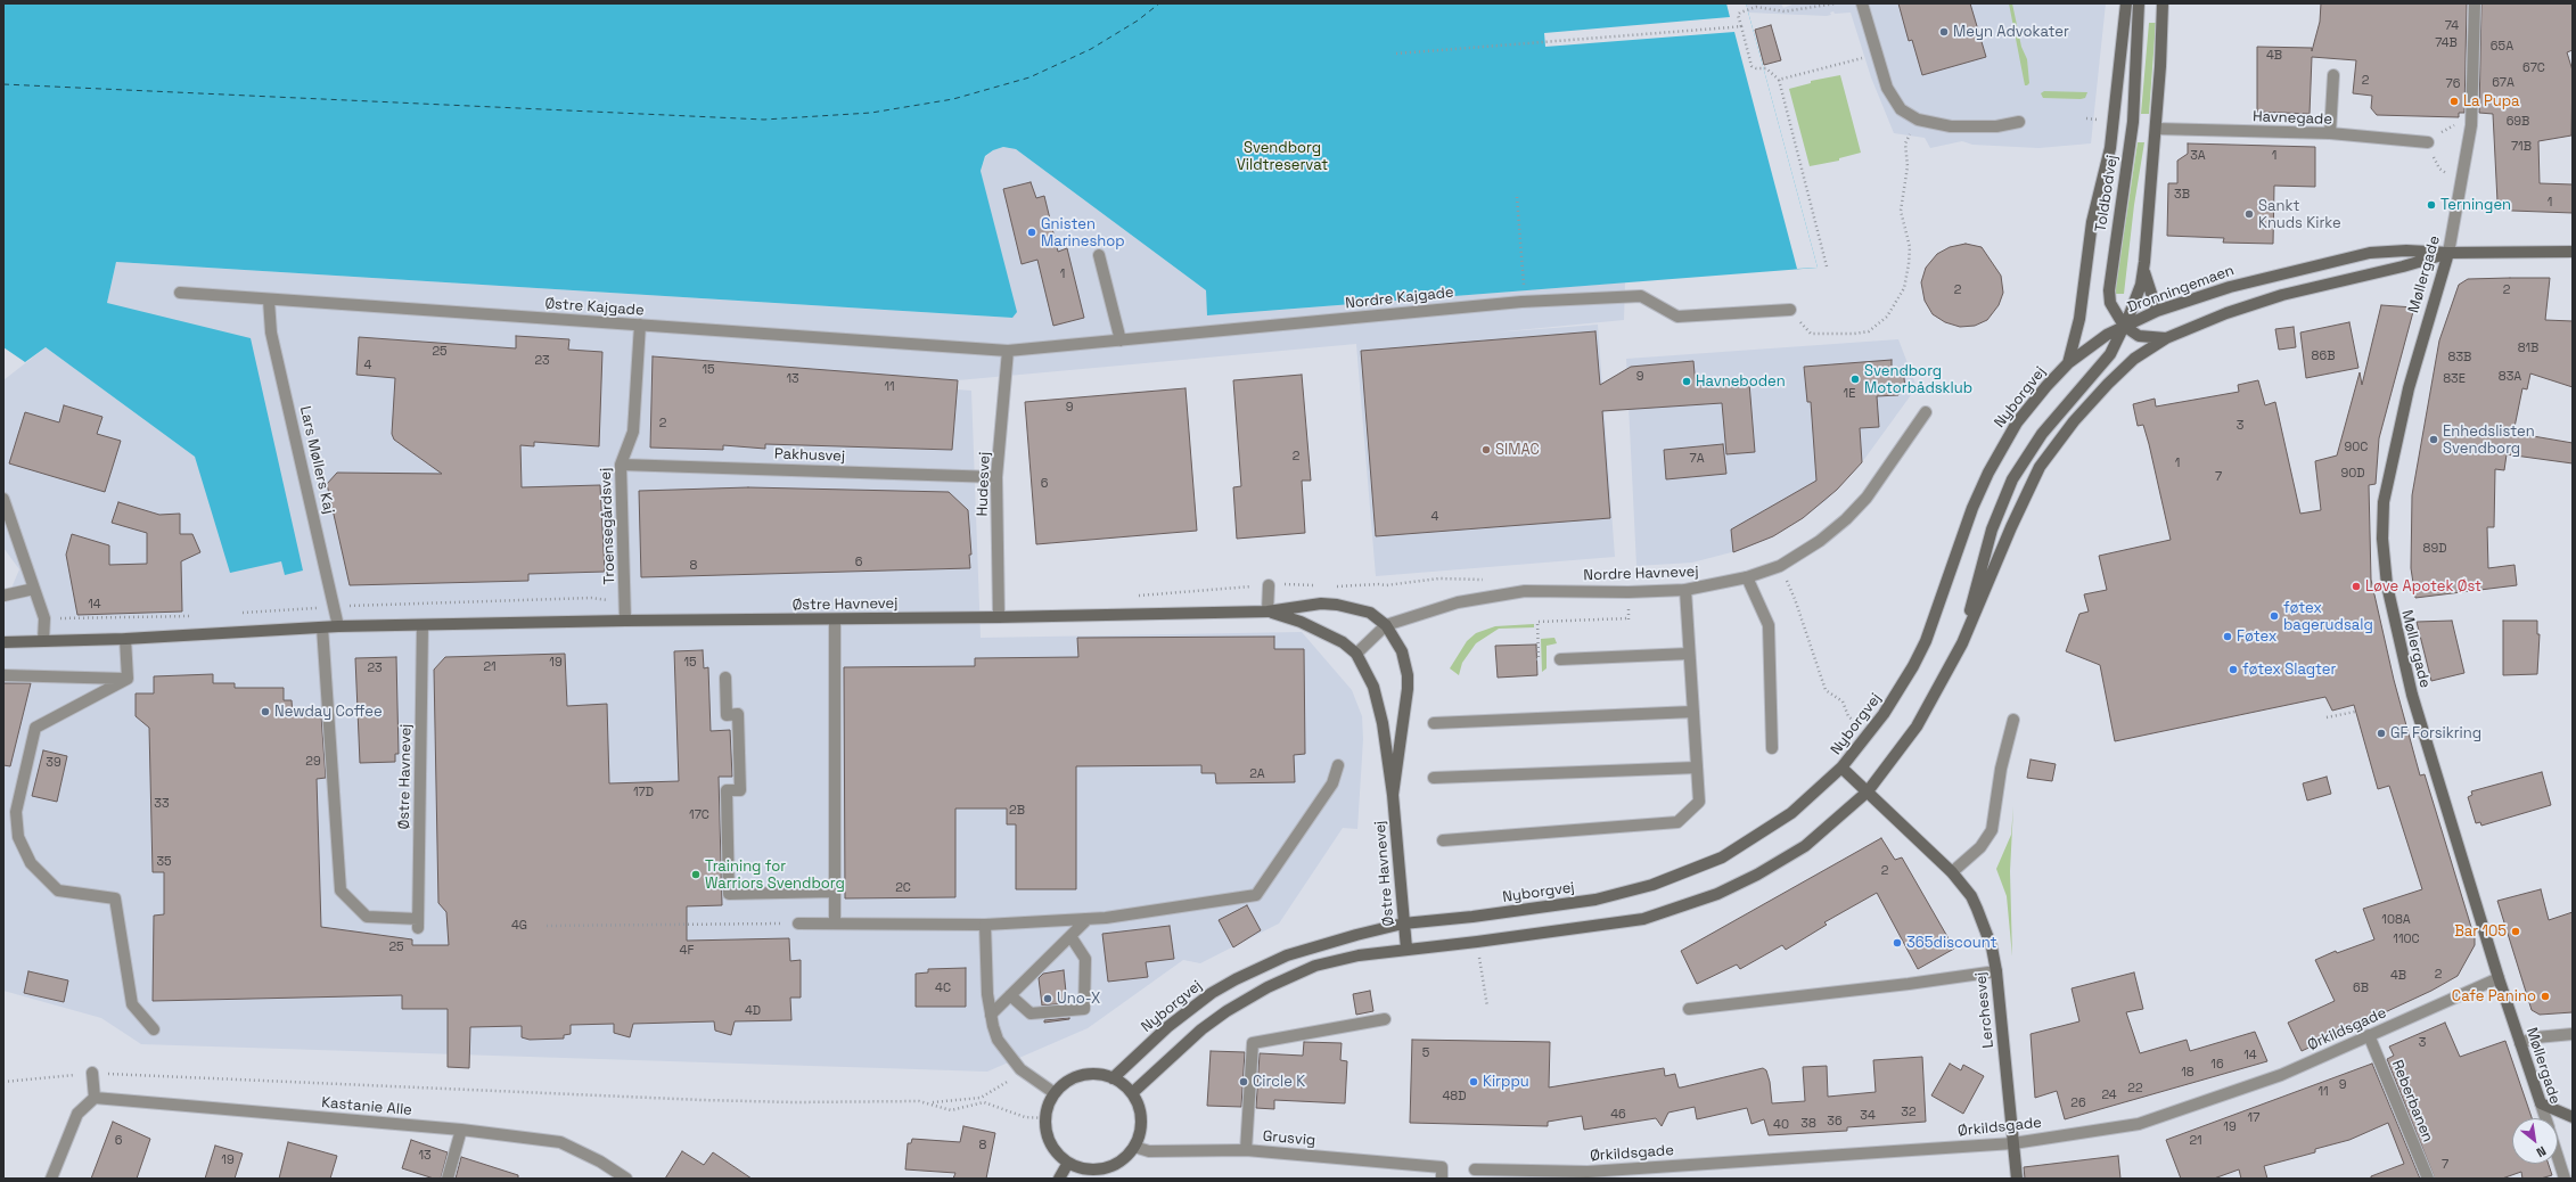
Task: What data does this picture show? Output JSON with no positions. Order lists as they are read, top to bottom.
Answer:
{
  "streets": {
    "street": [
      "Havnegade",
      "Toldbodvej",
      "Møllergade",
      "Dronningemaen",
      "Nordre Kajgade",
      "Østre Kajgade",
      "Nyborgvej",
      "Pakhusvej",
      "Lars Møllers Kaj",
      "Hudesvej",
      "Troensegårdsvej",
      "Nordre Havnevej",
      "Østre Havnevej",
      "Lerchesvej",
      "Ørkildsgade",
      "Reberbanen",
      "Kastanie Alle",
      "Grusvig"
    ]
  },
  "crossings": [
    ["Toldbodvej", "Dronningemaen"],
    ["Toldbodvej", "Nyborgvej"],
    ["Møllergade", "Dronningemaen"],
    ["Møllergade", "Ørkildsgade"],
    ["Dronningemaen", "Nyborgvej"],
    ["Nordre Kajgade", "Østre Kajgade"],
    ["Nordre Kajgade", "Hudesvej"],
    ["Østre Kajgade", "Lars Møllers Kaj"],
    ["Østre Kajgade", "Hudesvej"],
    ["Østre Kajgade", "Troensegårdsvej"],
    ["Nyborgvej", "Østre Havnevej"],
    ["Nyborgvej", "Lerchesvej"],
    ["Nyborgvej", "Grusvig"],
    ["Pakhusvej", "Hudesvej"],
    ["Pakhusvej", "Troensegårdsvej"],
    ["Lars Møllers Kaj", "Østre Havnevej"],
    ["Hudesvej", "Østre Havnevej"],
    ["Troensegårdsvej", "Østre Havnevej"],
    ["Nordre Havnevej", "Østre Havnevej"],
    ["Lerchesvej", "Ørkildsgade"],
    ["Ørkildsgade", "Reberbanen"]
  ],
  "parks": ["Svendborg Vildtreservat"],
  "places": [
    "Meyn Advokater",
    "La Pupa",
    "Terningen",
    "Sankt Knuds Kirke",
    "Gnisten Marineshop",
    "Svendborg Motorbådsklub",
    "Havneboden",
    "Enhedslisten Svendborg",
    "SIMAC",
    "Løve Apotek Øst",
    "føtex bagerudsalg",
    "Føtex",
    "føtex Slagter",
    "Newday Coffee",
    "GF Forsikring",
    "Training for Warriors Svendborg",
    "Bar 105",
    "365discount",
    "Cafe Panino",
    "Uno-X",
    "Circle K",
    "Kirppu"
  ],
  "house_numbers": [
    "74",
    "74B",
    "65A",
    "4B",
    "67C",
    "2",
    "67A",
    "76",
    "69B",
    "71B",
    "3A",
    "1",
    "3B",
    "1",
    "1",
    "2",
    "2",
    "81B",
    "25",
    "86B",
    "83B",
    "23",
    "4",
    "15",
    "9",
    "83A",
    "13",
    "83E",
    "11",
    "1E",
    "9",
    "2",
    "3",
    "90C",
    "2",
    "7A",
    "1",
    "90D",
    "7",
    "6",
    "4",
    "89D",
    "6",
    "8",
    "14",
    "19",
    "15",
    "21",
    "23",
    "29",
    "39",
    "2A",
    "17D",
    "33",
    "2B",
    "17C",
    "35",
    "2",
    "2C",
    "108A",
    "4G",
    "110C",
    "25",
    "4F",
    "2",
    "4B",
    "4C",
    "6B",
    "4D",
    "3",
    "5",
    "14",
    "16",
    "18",
    "9",
    "22",
    "11",
    "24",
    "48D",
    "26",
    "32",
    "46",
    "34",
    "17",
    "36",
    "38",
    "40",
    "19",
    "6",
    "21",
    "8",
    "13",
    "19",
    "7"
  ],
  "north": "bottom right"
}
